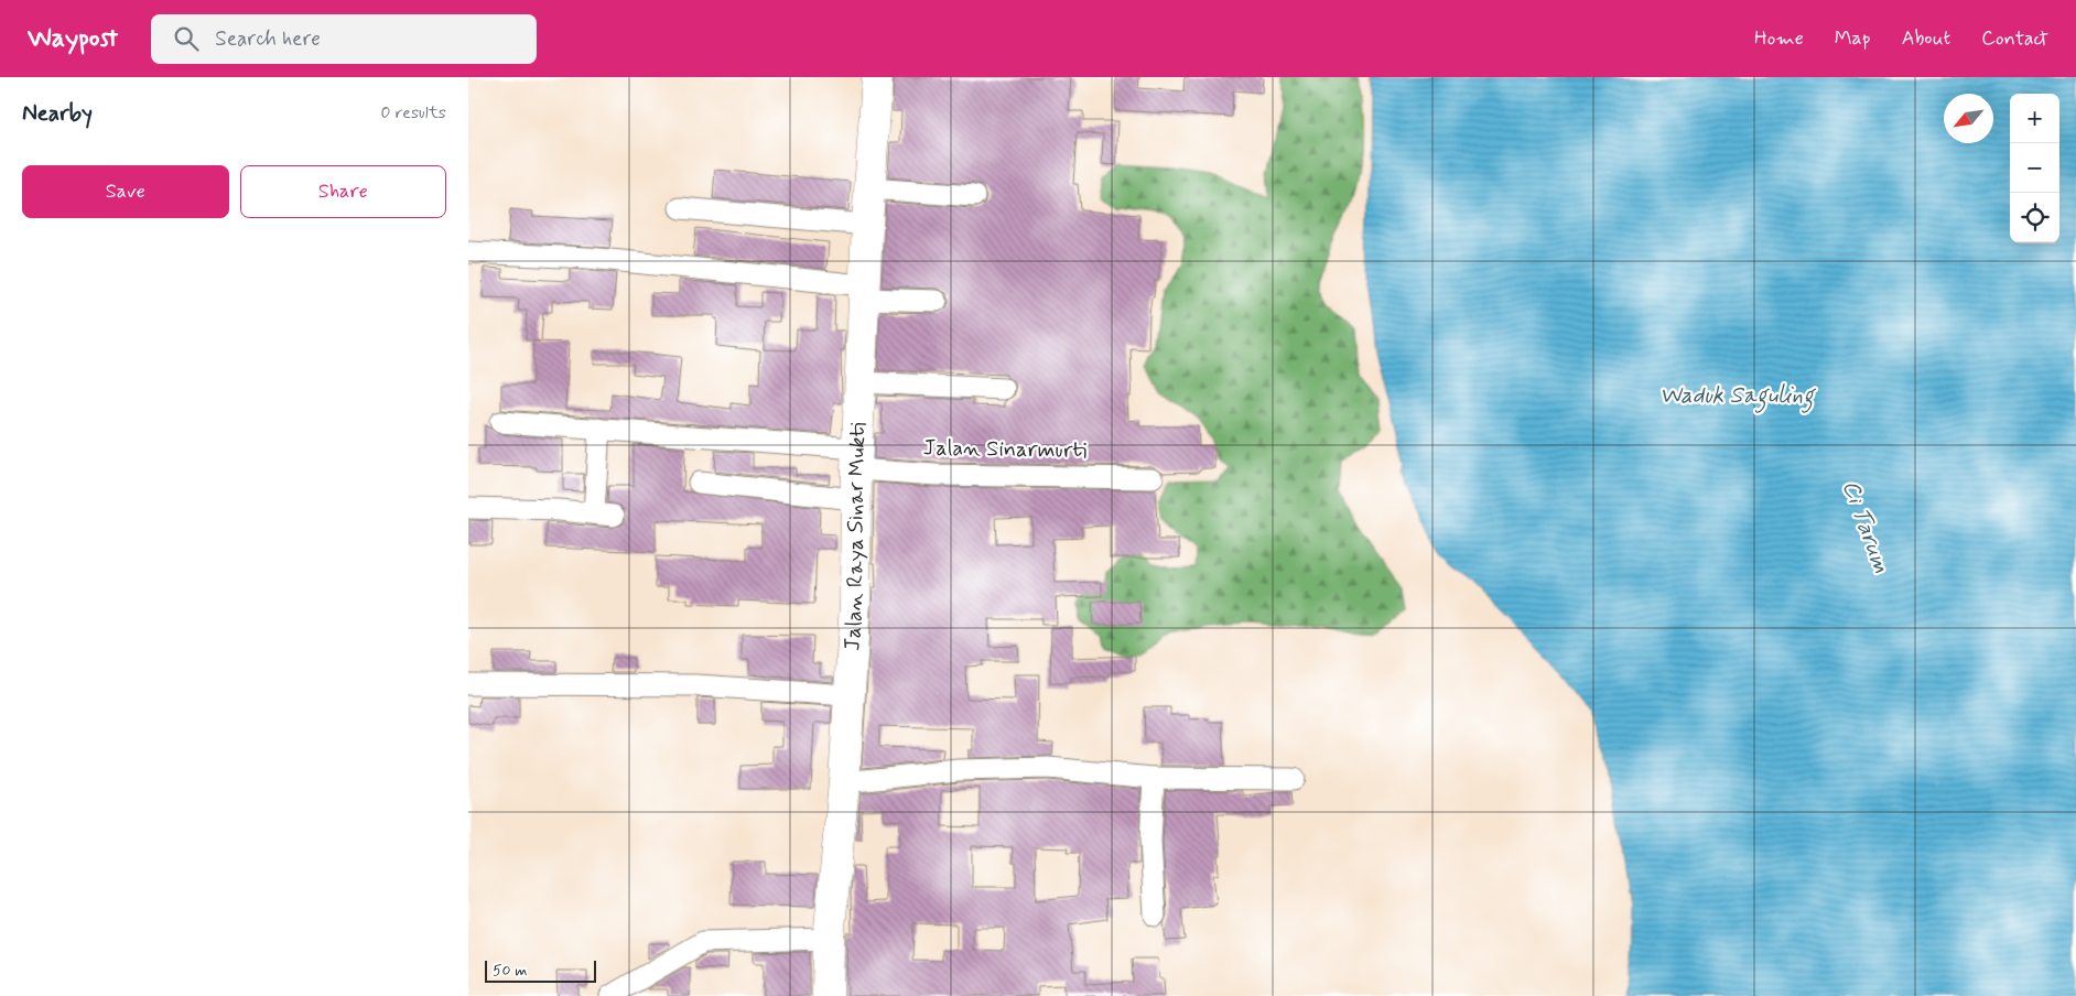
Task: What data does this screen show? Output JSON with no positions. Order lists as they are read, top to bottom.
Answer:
{
  "streets": {
    "highway": ["Jalan Raya Sinar Mukti"],
    "street": ["Jalan Sinarmurti"]
  },
  "crossings": [
    ["Jalan Sinarmurti", "Jalan Raya Sinar Mukti"]
  ],
  "water": ["Waduk Saguling", "Ci Tarum"],
  "scale_bar": "50 m",
  "north": "bottom left",
  "page": {
    "header": "Waypost",
    "search": "Search here",
    "nav": [
      "Home",
      "Map",
      "About",
      "Contact"
    ],
    "heading": ["Nearby", "0 results"],
    "map_buttons": ["+", "−"],
    "buttons": ["Save", "Share"],
    "scale": "50 m"
  }
}
